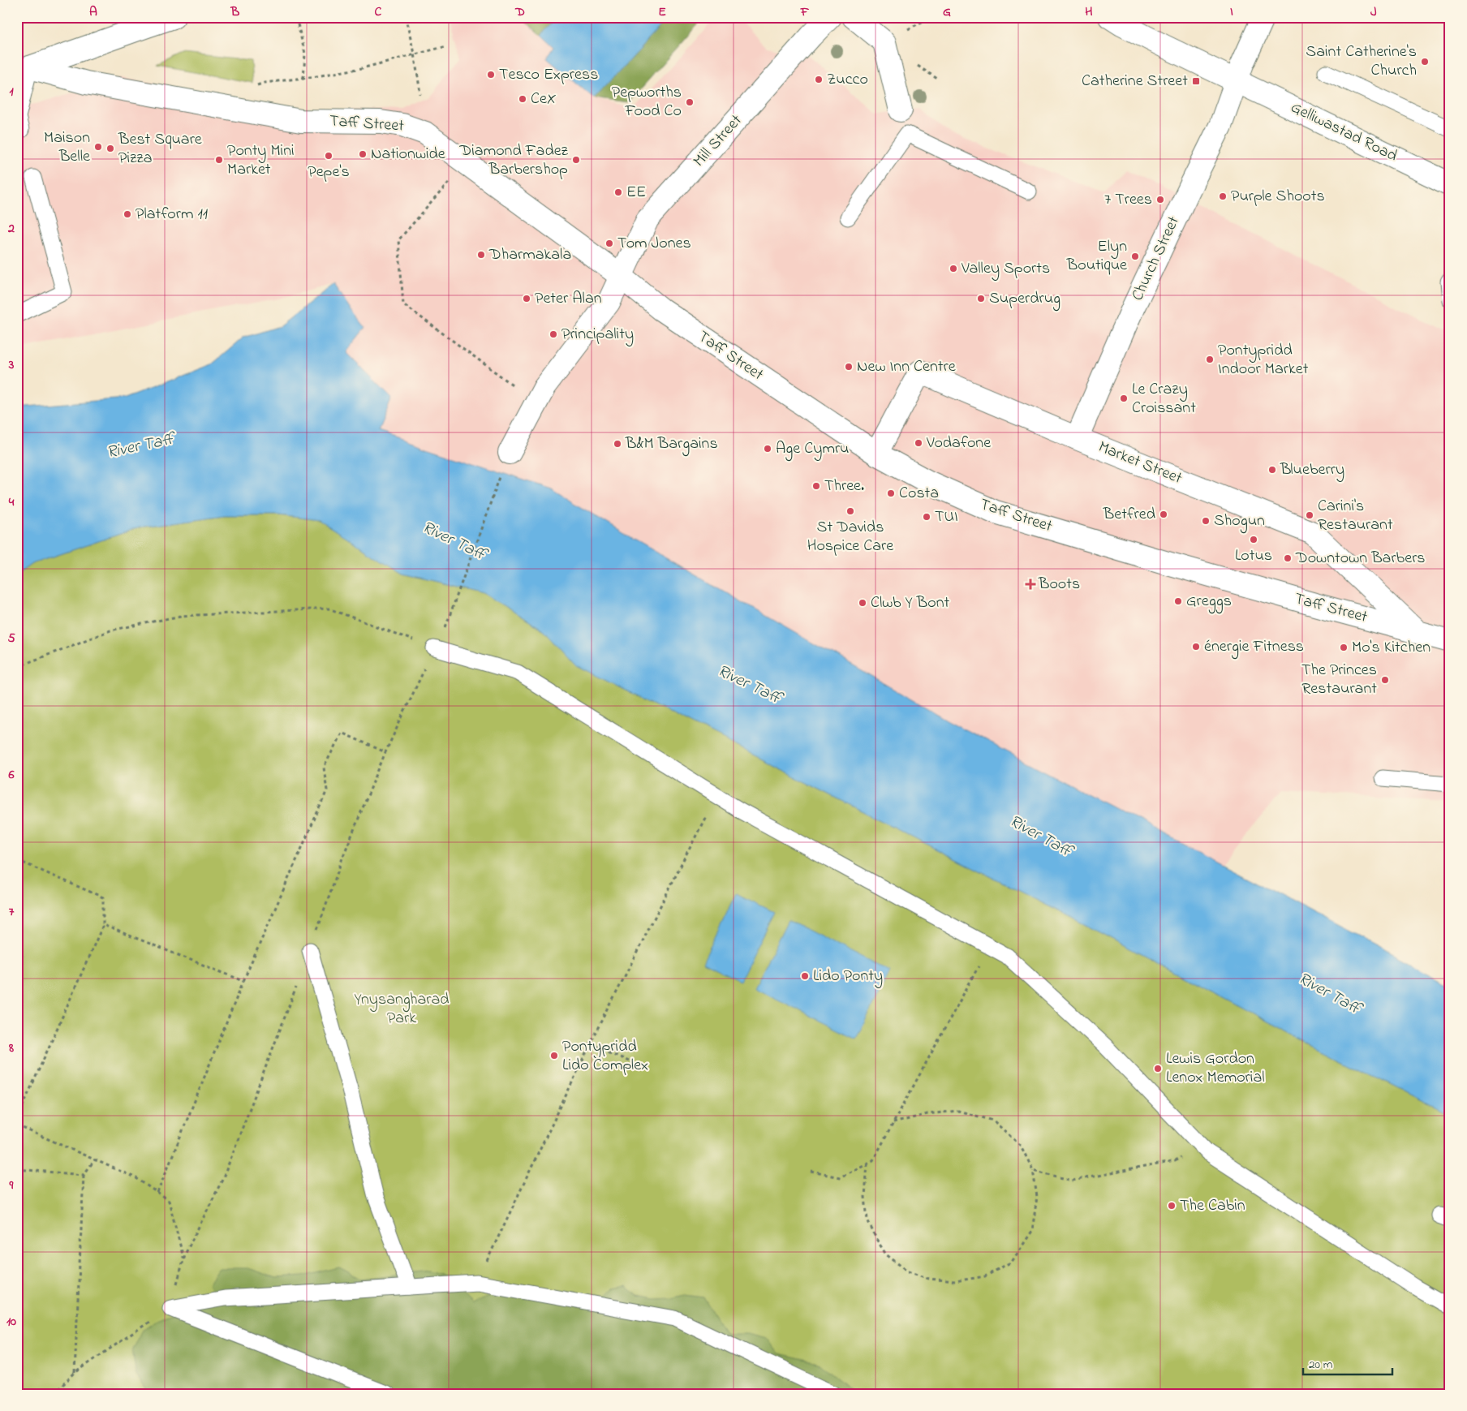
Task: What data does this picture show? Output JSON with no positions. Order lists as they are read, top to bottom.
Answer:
{
  "streets": {
    "street": [
      "Taff Street",
      "Gelliwastad Road",
      "Mill Street",
      "Church Street",
      "Market Street"
    ]
  },
  "crossings": [
    ["Taff Street", "Mill Street"],
    ["Taff Street", "Market Street"],
    ["Gelliwastad Road", "Church Street"],
    ["Church Street", "Market Street"]
  ],
  "water": ["River Taff"],
  "parks": ["Ynysangharad Park"],
  "places": {
    "other": [
      "Saint Catherine's Church",
      "Tesco Express",
      "Zucco",
      "CeX",
      "Pepworths Food Co",
      "Maison Belle",
      "Best Square Pizza",
      "Nationwide",
      "Pepe's",
      "Ponty Mini Market",
      "Diamond Fadez Barbershop",
      "EE",
      "Purple Shoots",
      "7 Trees",
      "Platform 11",
      "Tom Jones",
      "Dharmakala",
      "Elyn Boutique",
      "Valley Sports",
      "Peter Alan",
      "Superdrug",
      "Principality",
      "Pontypridd Indoor Market",
      "New Inn Centre",
      "Le Crazy Croissant",
      "Vodafone",
      "B&M Bargains",
      "Age Cymru",
      "Blueberry",
      "Three.",
      "Costa",
      "St Davids Hospice Care",
      "Betfred",
      "Carini's Restaurant",
      "TUI",
      "Shogun",
      "Lotus",
      "Downtown Barbers",
      "Greggs",
      "Clwb Y Bont",
      "énergie Fitness",
      "Mo's Kitchen",
      "The Princes Restaurant",
      "Lido Ponty",
      "Pontypridd Lido Complex",
      "Lewis Gordon Lenox Memorial",
      "The Cabin"
    ],
    "transit": ["Catherine Street"],
    "health": ["Boots"]
  },
  "scale_bar": "20 m",
  "grid": {
    "columns": [
      "A",
      "B",
      "C",
      "D",
      "E",
      "F",
      "G",
      "H",
      "I",
      "J"
    ],
    "rows": [
      "1",
      "2",
      "3",
      "4",
      "5",
      "6",
      "7",
      "8",
      "9",
      "10"
    ]
  }
}
